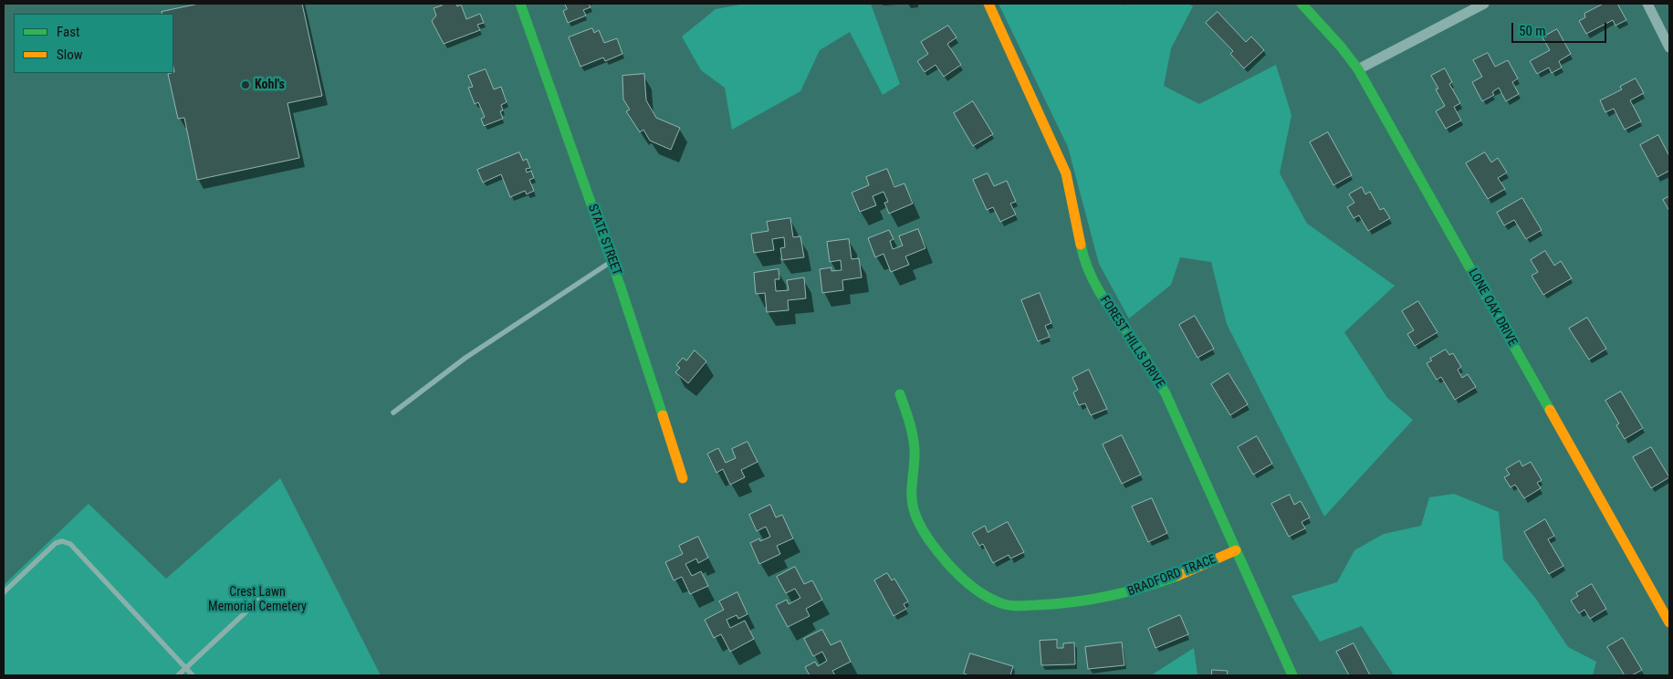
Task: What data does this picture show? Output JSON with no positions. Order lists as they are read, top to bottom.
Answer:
{
  "streets": {
    "street": [
      "STATE STREET",
      "LONE OAK DRIVE",
      "FOREST HILLS DRIVE",
      "BRADFORD TRACE"
    ]
  },
  "crossings": [
    ["FOREST HILLS DRIVE", "BRADFORD TRACE"]
  ],
  "parks": ["Crest Lawn Memorial Cemetery"],
  "places": ["Kohl's"],
  "legend": ["Fast", "Slow"],
  "scale_bar": "50 m"
}
